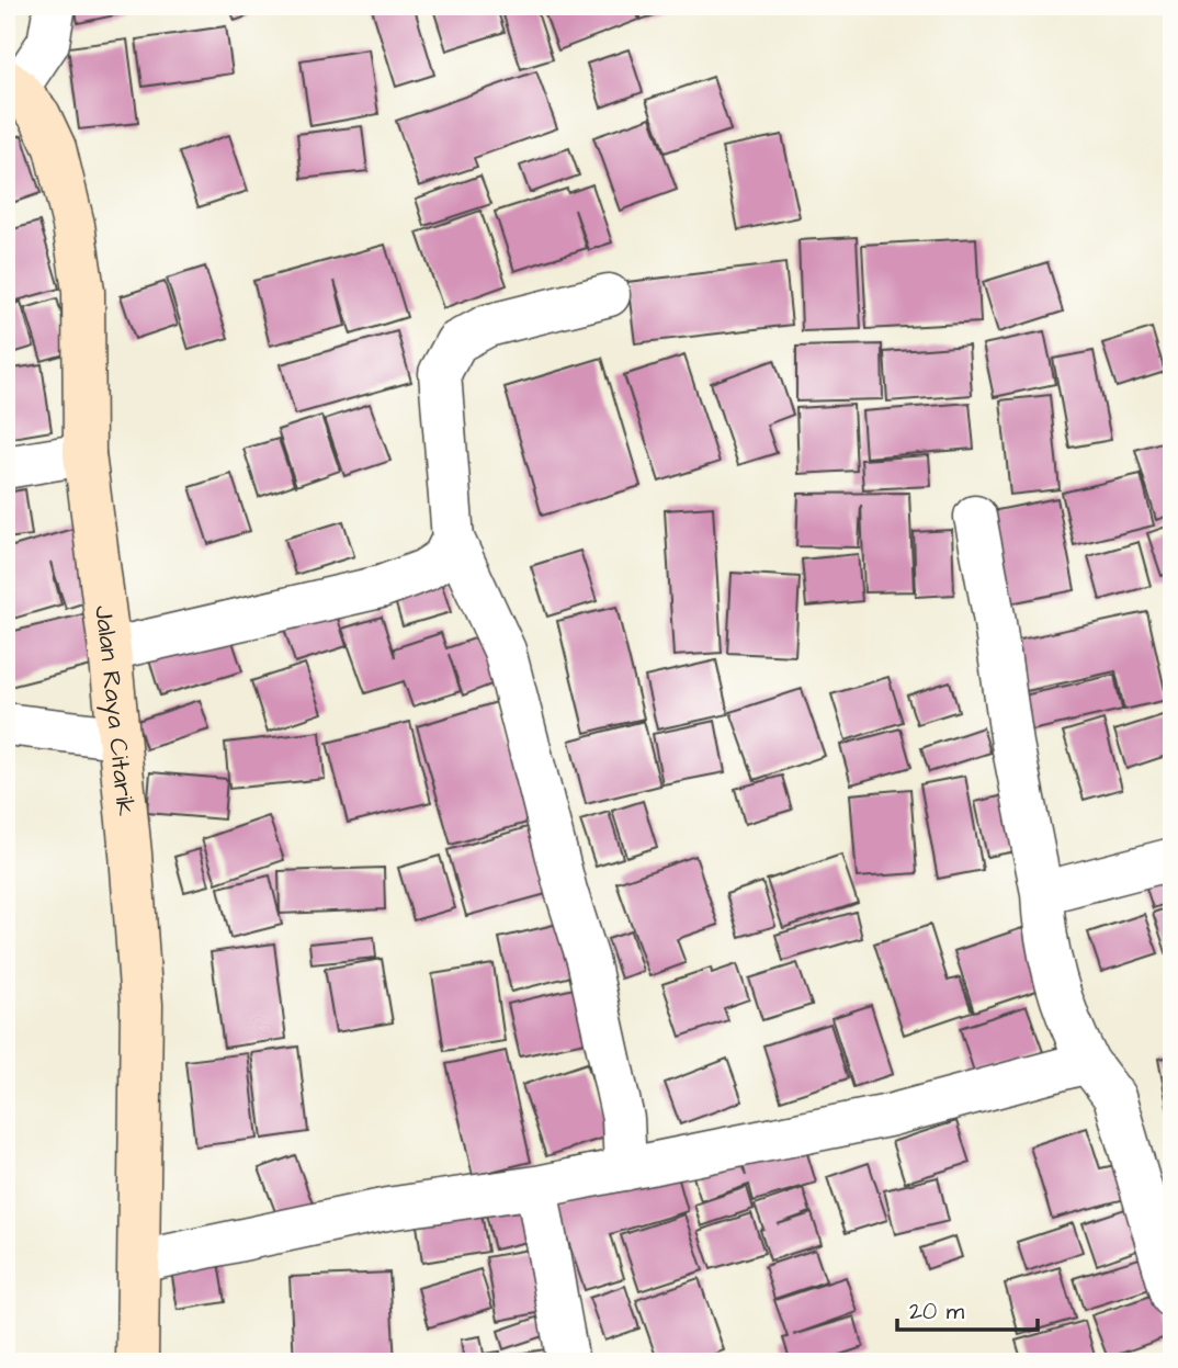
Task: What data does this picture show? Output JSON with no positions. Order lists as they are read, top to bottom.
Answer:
{
  "streets": {
    "street": ["Jalan Raya Citarik"]
  },
  "scale_bar": "20 m"
}
